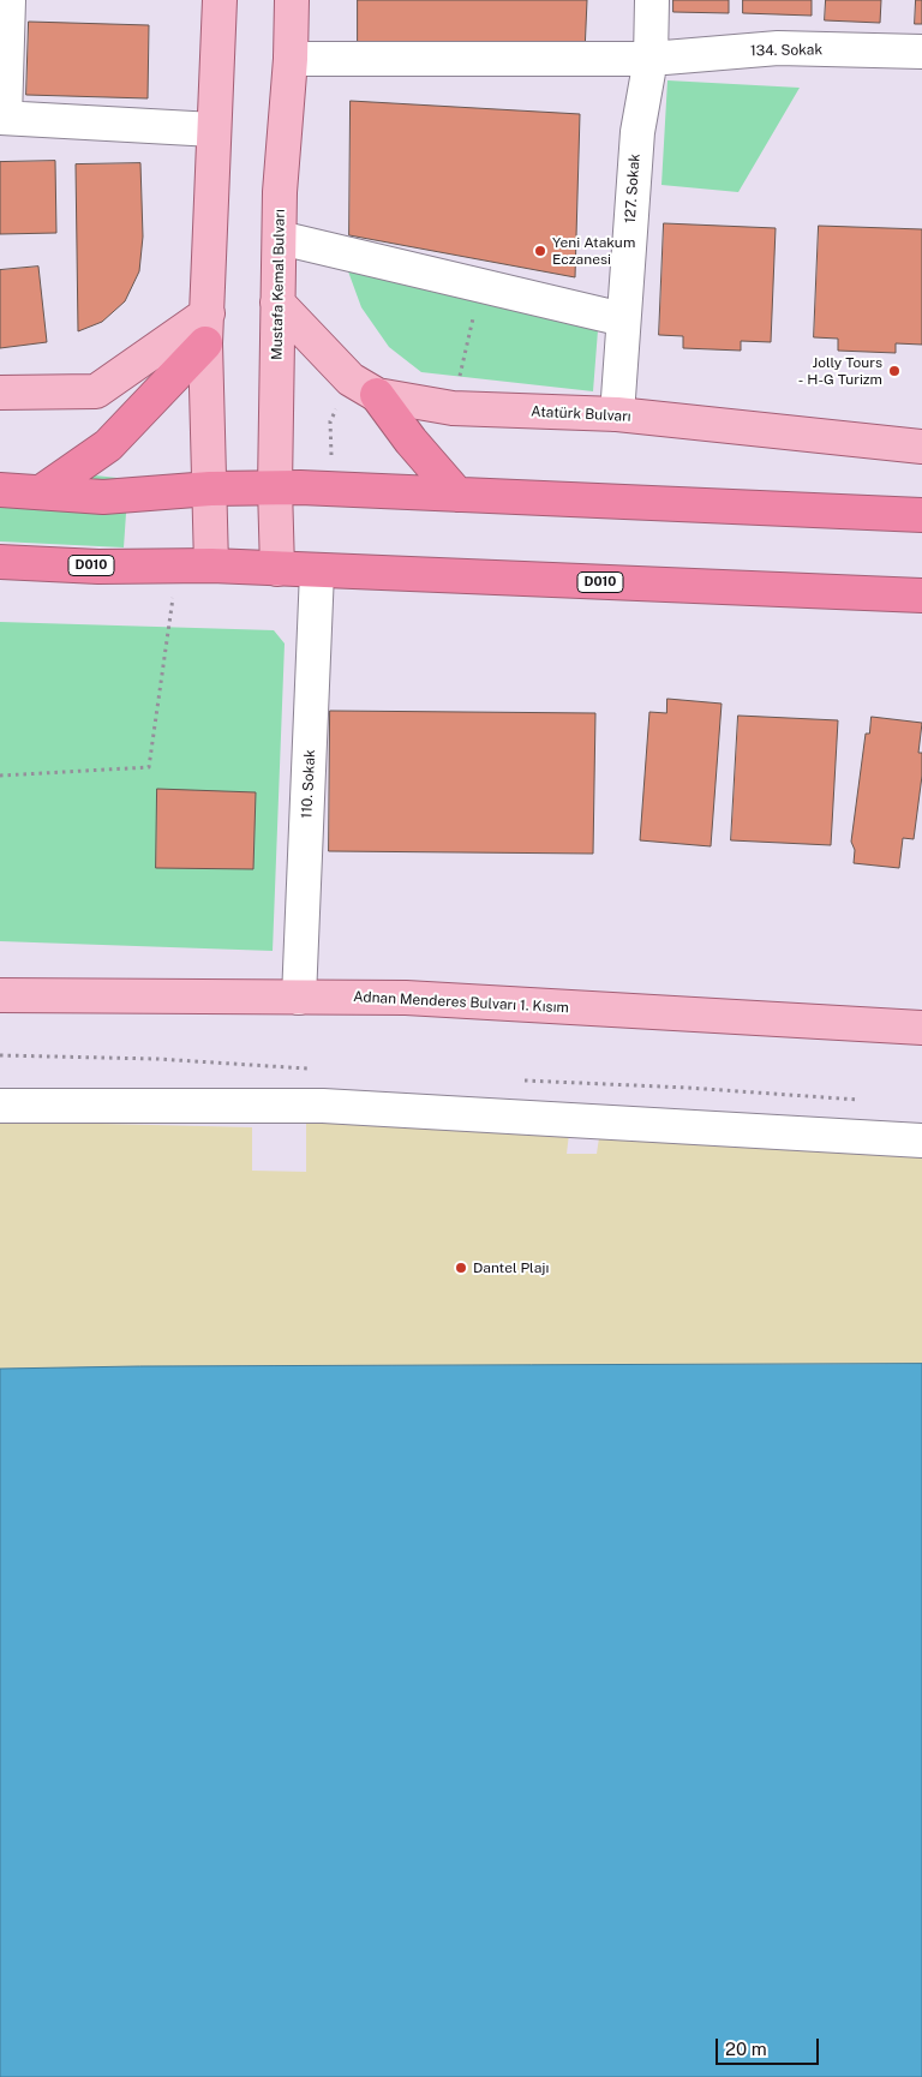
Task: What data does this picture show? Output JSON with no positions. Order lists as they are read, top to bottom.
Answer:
{
  "streets": {
    "highway": ["D010"],
    "main road": ["Mustafa Kemal Bulvarı", "Atatürk Bulvarı", "Adnan Menderes Bulvarı 1. Kısım"],
    "street": ["134. Sokak", "127. Sokak", "110. Sokak"]
  },
  "crossings": [
    ["134. Sokak", "127. Sokak"],
    ["134. Sokak", "Mustafa Kemal Bulvarı"],
    ["127. Sokak", "Atatürk Bulvarı"],
    ["Mustafa Kemal Bulvarı", "Atatürk Bulvarı"],
    ["Mustafa Kemal Bulvarı", "D010"],
    ["D010", "110. Sokak"],
    ["110. Sokak", "Adnan Menderes Bulvarı 1. Kısım"]
  ],
  "places": ["Yeni Atakum Eczanesi", "Jolly Tours - H-G Turizm", "Dantel Plajı"],
  "scale_bar": "20 m"
}
